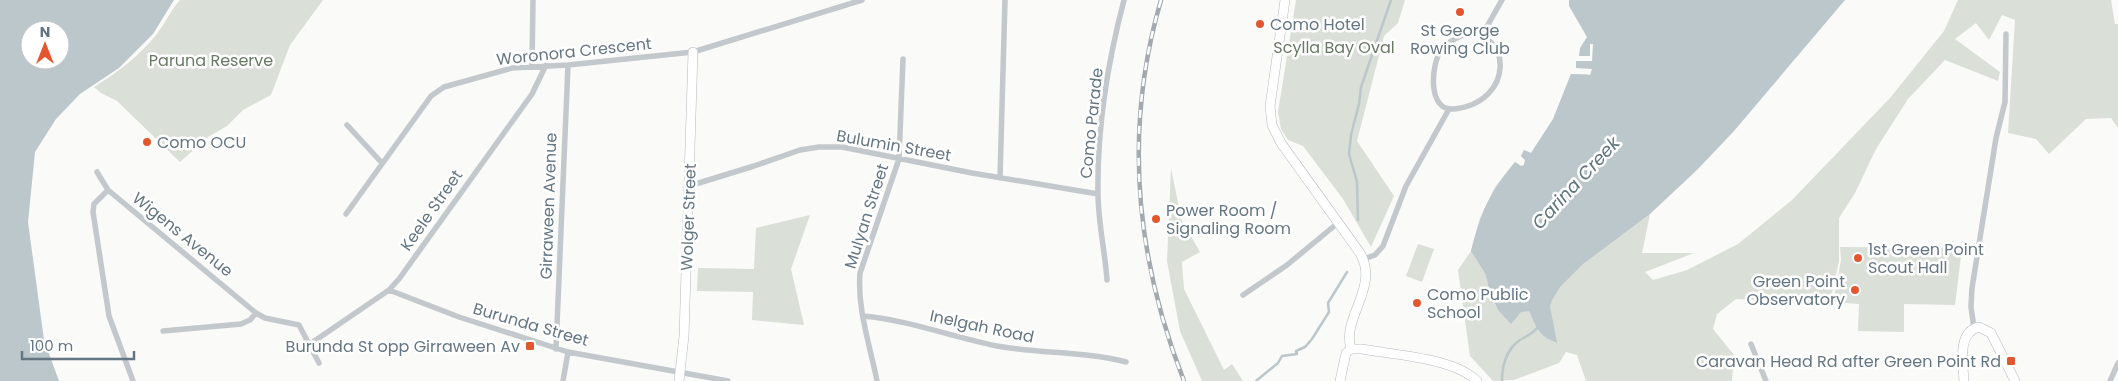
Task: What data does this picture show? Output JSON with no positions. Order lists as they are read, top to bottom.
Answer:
{
  "streets": {
    "street": [
      "Woronora Crescent",
      "Como Parade",
      "Bulumin Street",
      "Girraween Avenue",
      "Keele Street",
      "Mulyan Street",
      "Wolger Street",
      "Wigens Avenue",
      "Burunda Street",
      "Inelgah Road"
    ]
  },
  "crossings": [
    ["Woronora Crescent", "Girraween Avenue"],
    ["Woronora Crescent", "Keele Street"],
    ["Woronora Crescent", "Wolger Street"],
    ["Como Parade", "Bulumin Street"],
    ["Bulumin Street", "Mulyan Street"],
    ["Bulumin Street", "Wolger Street"],
    ["Girraween Avenue", "Burunda Street"],
    ["Keele Street", "Burunda Street"],
    ["Mulyan Street", "Inelgah Road"],
    ["Wolger Street", "Burunda Street"]
  ],
  "water": ["Carina Creek"],
  "parks": ["Scylla Bay Oval", "Paruna Reserve"],
  "places": {
    "other": [
      "St George Rowing Club",
      "Como Hotel",
      "Como OCU",
      "Power Room / Signaling Room",
      "1st Green Point Scout Hall",
      "Green Point Observatory",
      "Como Public School"
    ],
    "transit": ["Burunda St opp Girraween Av", "Caravan Head Rd after Green Point Rd"]
  },
  "scale_bar": "100 m",
  "north": "top"
}
